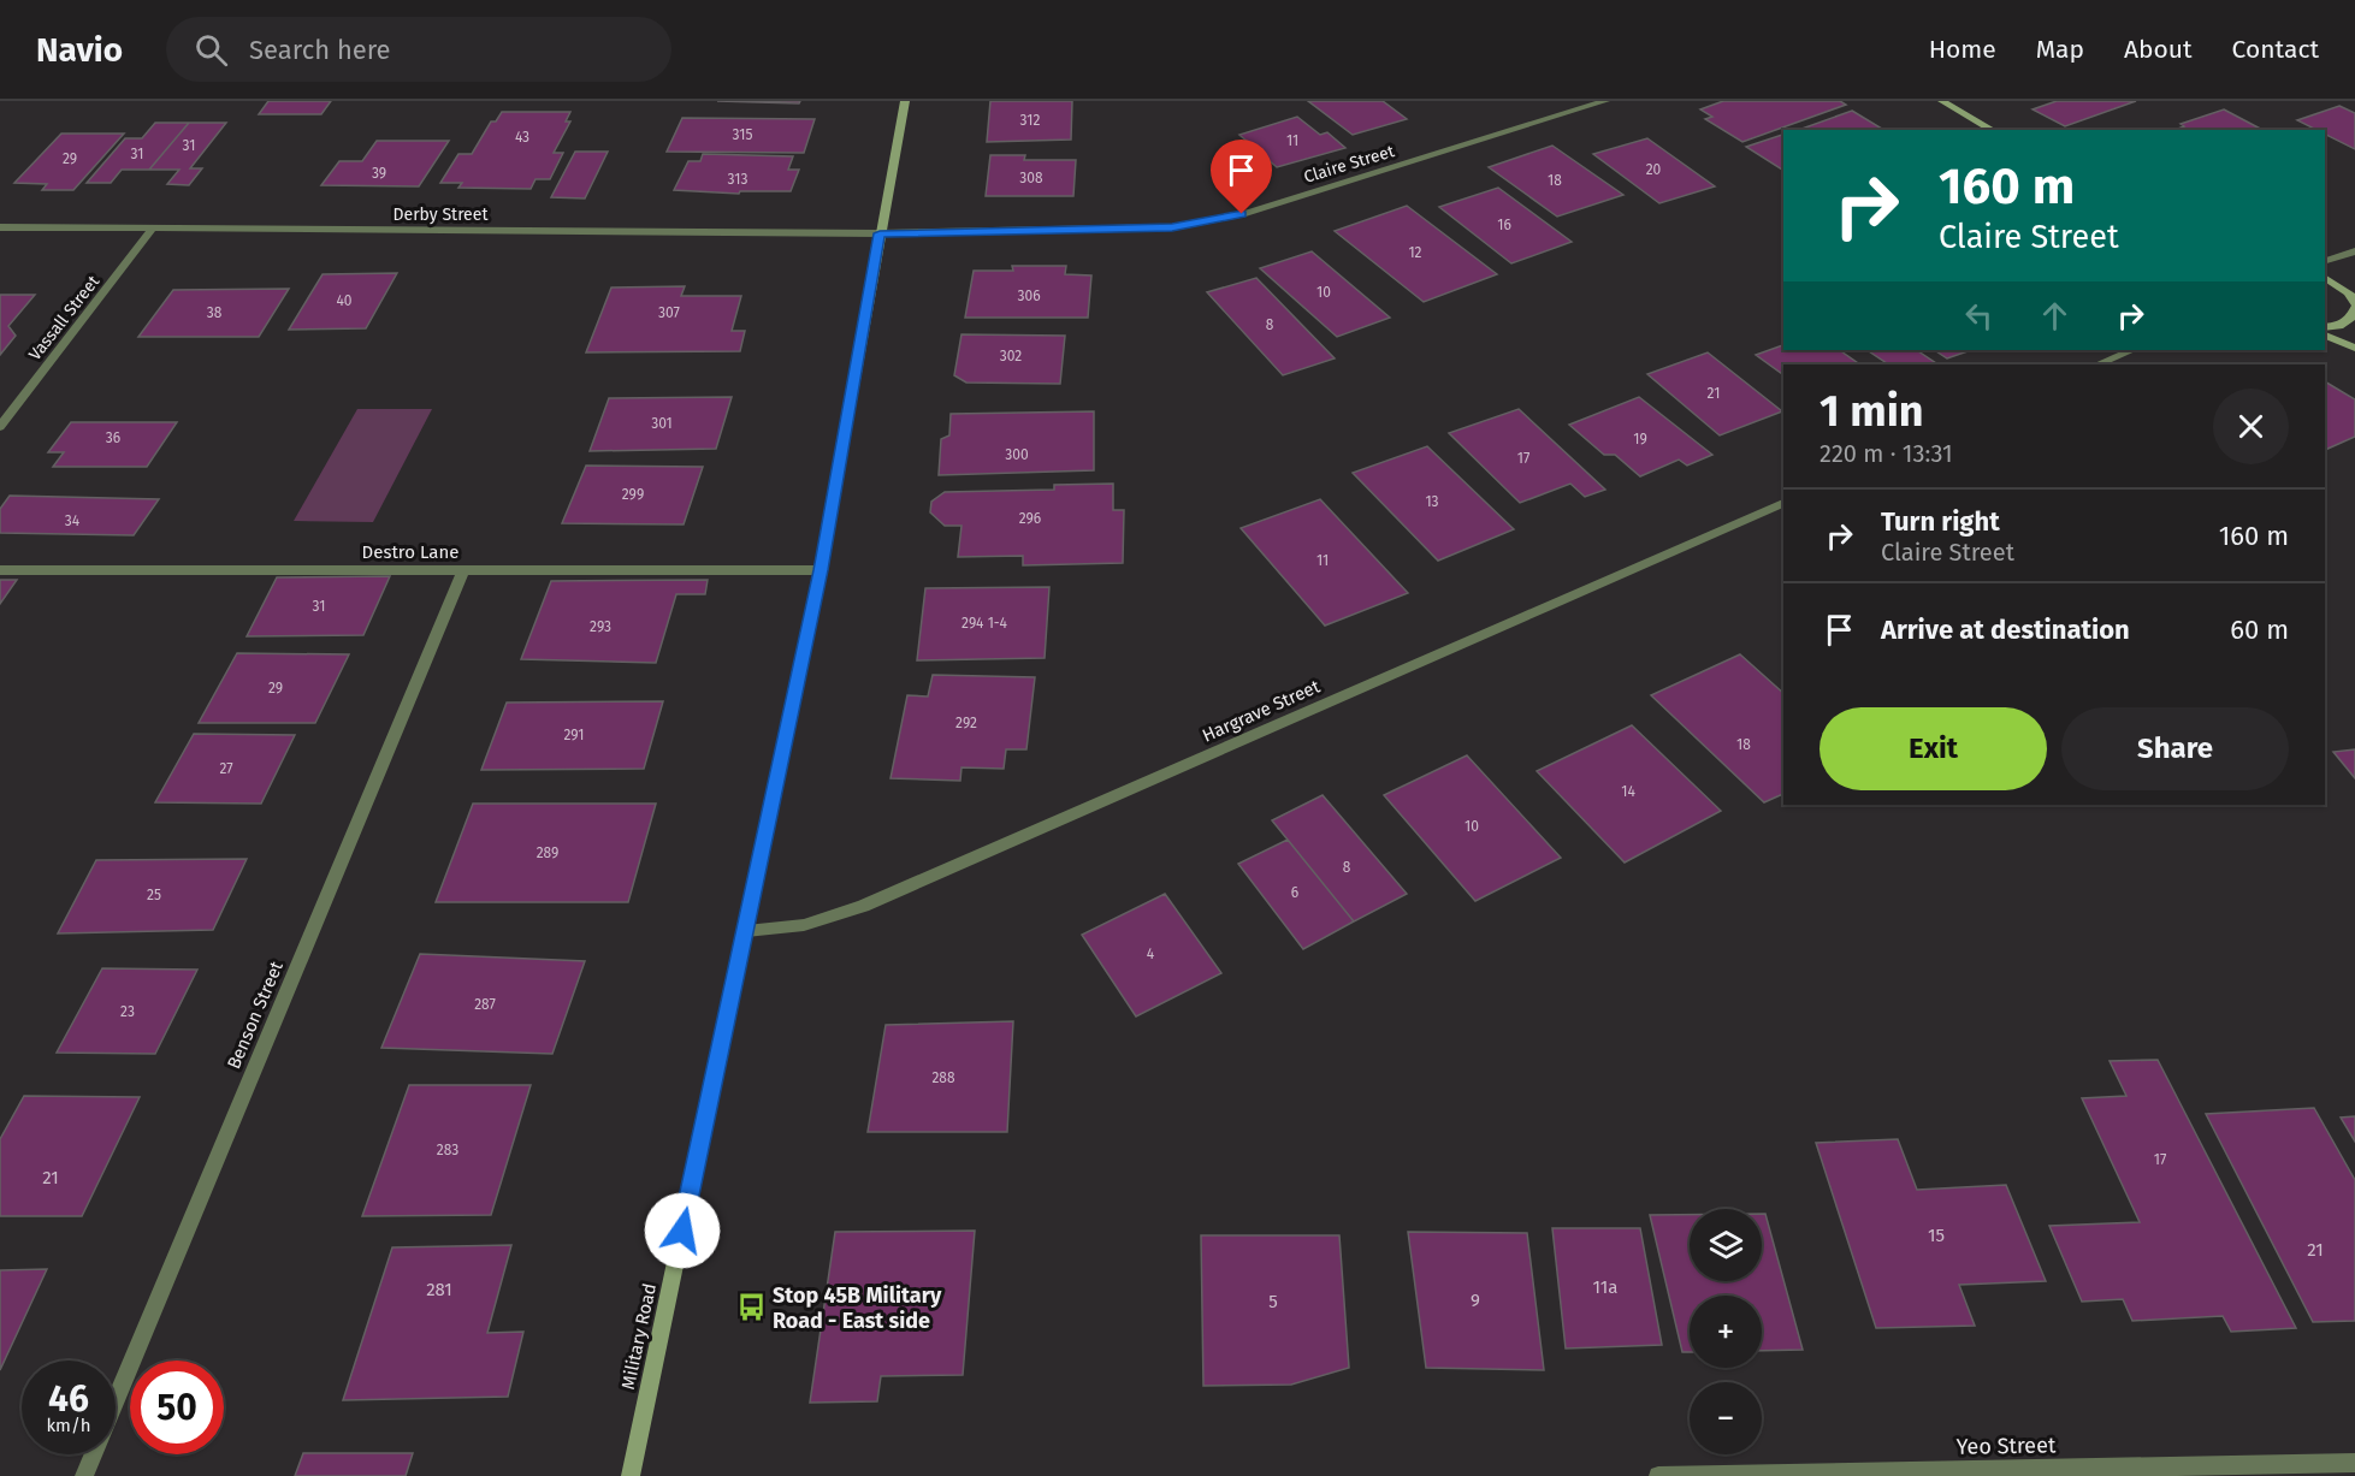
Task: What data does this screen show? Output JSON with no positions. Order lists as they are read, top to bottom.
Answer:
{
  "streets": {
    "main road": ["Military Road"],
    "street": [
      "Claire Street",
      "Derby Street",
      "Vassall Street",
      "Destro Lane",
      "Hargrave Street",
      "Benson Street",
      "Yeo Street"
    ]
  },
  "crossings": [
    ["Claire Street", "Derby Street"],
    ["Claire Street", "Military Road"],
    ["Derby Street", "Vassall Street"],
    ["Derby Street", "Military Road"],
    ["Destro Lane", "Benson Street"],
    ["Destro Lane", "Military Road"],
    ["Hargrave Street", "Military Road"]
  ],
  "places": {
    "bus stop": ["Stop 45B Military Road - East side"]
  },
  "house_numbers": [
    "312",
    "315",
    "43",
    "11",
    "31",
    "31",
    "29",
    "20",
    "39",
    "308",
    "313",
    "18",
    "16",
    "12",
    "10",
    "306",
    "40",
    "38",
    "307",
    "8",
    "302",
    "21",
    "301",
    "36",
    "19",
    "300",
    "17",
    "299",
    "13",
    "296",
    "34",
    "11",
    "31",
    "294 1-4",
    "293",
    "29",
    "292",
    "291",
    "18",
    "27",
    "14",
    "10",
    "289",
    "8",
    "6",
    "25",
    "4",
    "287",
    "23",
    "288",
    "283",
    "17",
    "21",
    "15",
    "21",
    "11a",
    "281",
    "9",
    "5"
  ],
  "page": {
    "header": "Navio",
    "search": "Search here",
    "nav": [
      "Home",
      "Map",
      "About",
      "Contact"
    ],
    "turn": ["160 m", "Claire Street"],
    "heading": ["1 min", "220 m · 13:31"],
    "list": [
      {
        "name": "Turn right",
        "note": "Claire Street",
        "value": "160 m"
      },
      {
        "name": "Arrive at destination",
        "value": "60 m"
      }
    ],
    "buttons": ["Exit", "Share"],
    "map_buttons": ["+", "−"],
    "speed": "46 km/h",
    "limit": "50"
  }
}
